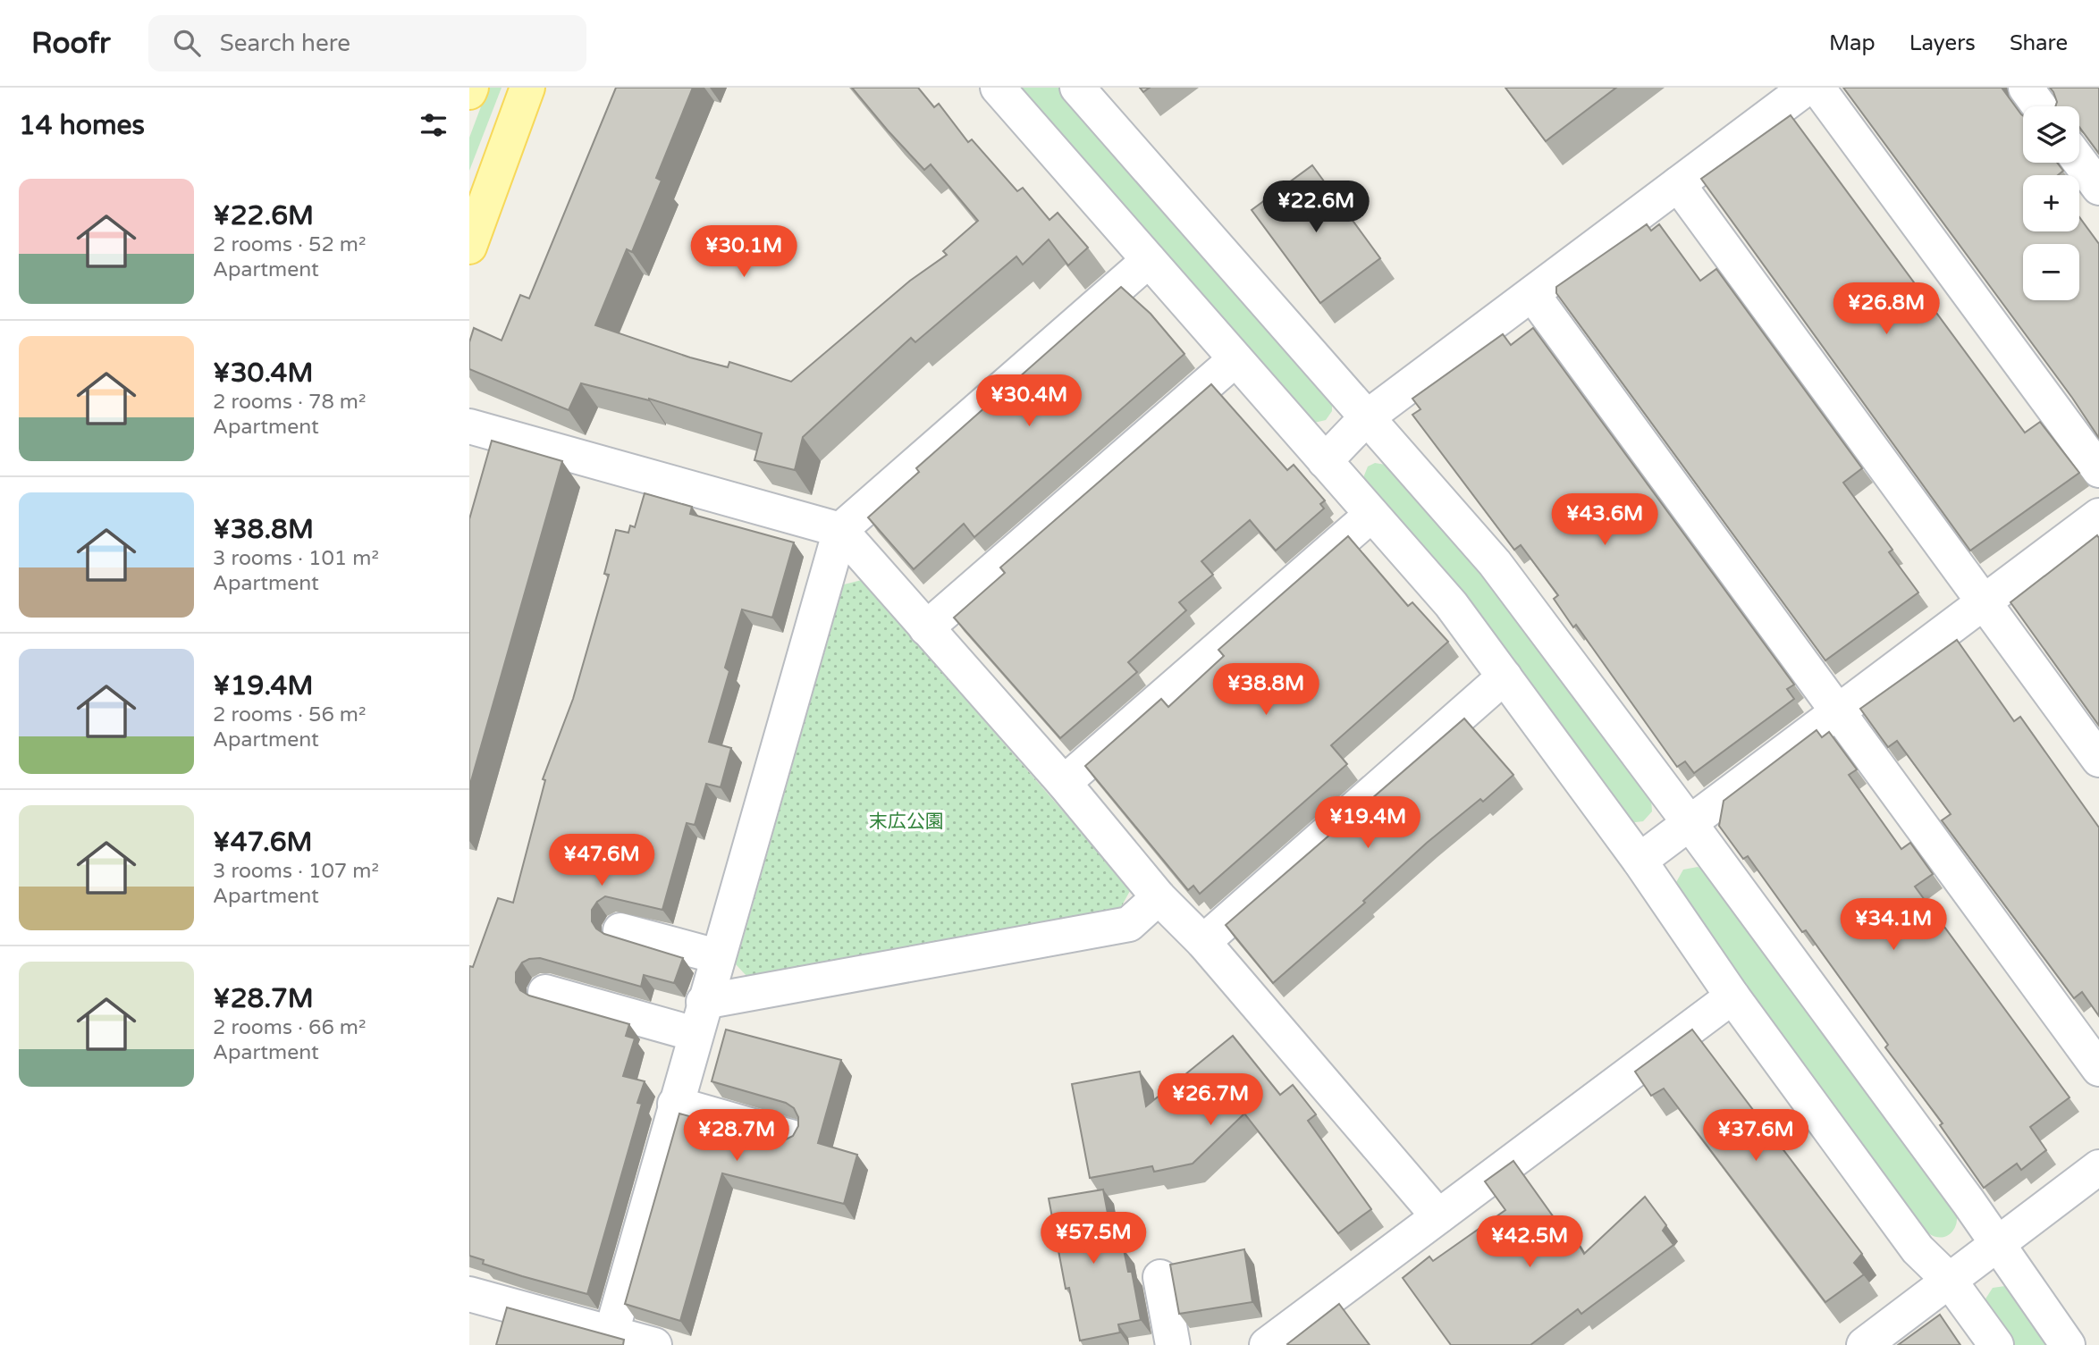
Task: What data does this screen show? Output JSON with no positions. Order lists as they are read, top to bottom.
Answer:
{
  "parks": ["末広公園"],
  "page": {
    "header": "Roofr",
    "search": "Search here",
    "nav": ["Map", "Layers", "Share"],
    "heading": "14 homes",
    "map_buttons": ["+", "−"],
    "list": [
      {
        "name": "¥22.6M",
        "note": "2 rooms · 52 m² · Apartment"
      },
      {
        "name": "¥30.4M",
        "note": "2 rooms · 78 m² · Apartment"
      },
      {
        "name": "¥38.8M",
        "note": "3 rooms · 101 m² · Apartment"
      },
      {
        "name": "¥19.4M",
        "note": "2 rooms · 56 m² · Apartment"
      },
      {
        "name": "¥47.6M",
        "note": "3 rooms · 107 m² · Apartment"
      },
      {
        "name": "¥28.7M",
        "note": "2 rooms · 66 m² · Apartment"
      }
    ],
    "price": [
      "¥22.6M",
      "¥30.1M",
      "¥26.8M",
      "¥30.4M",
      "¥43.6M",
      "¥38.8M",
      "¥19.4M",
      "¥47.6M",
      "¥34.1M",
      "¥26.7M",
      "¥28.7M",
      "¥37.6M",
      "¥57.5M",
      "¥42.5M"
    ]
  }
}
